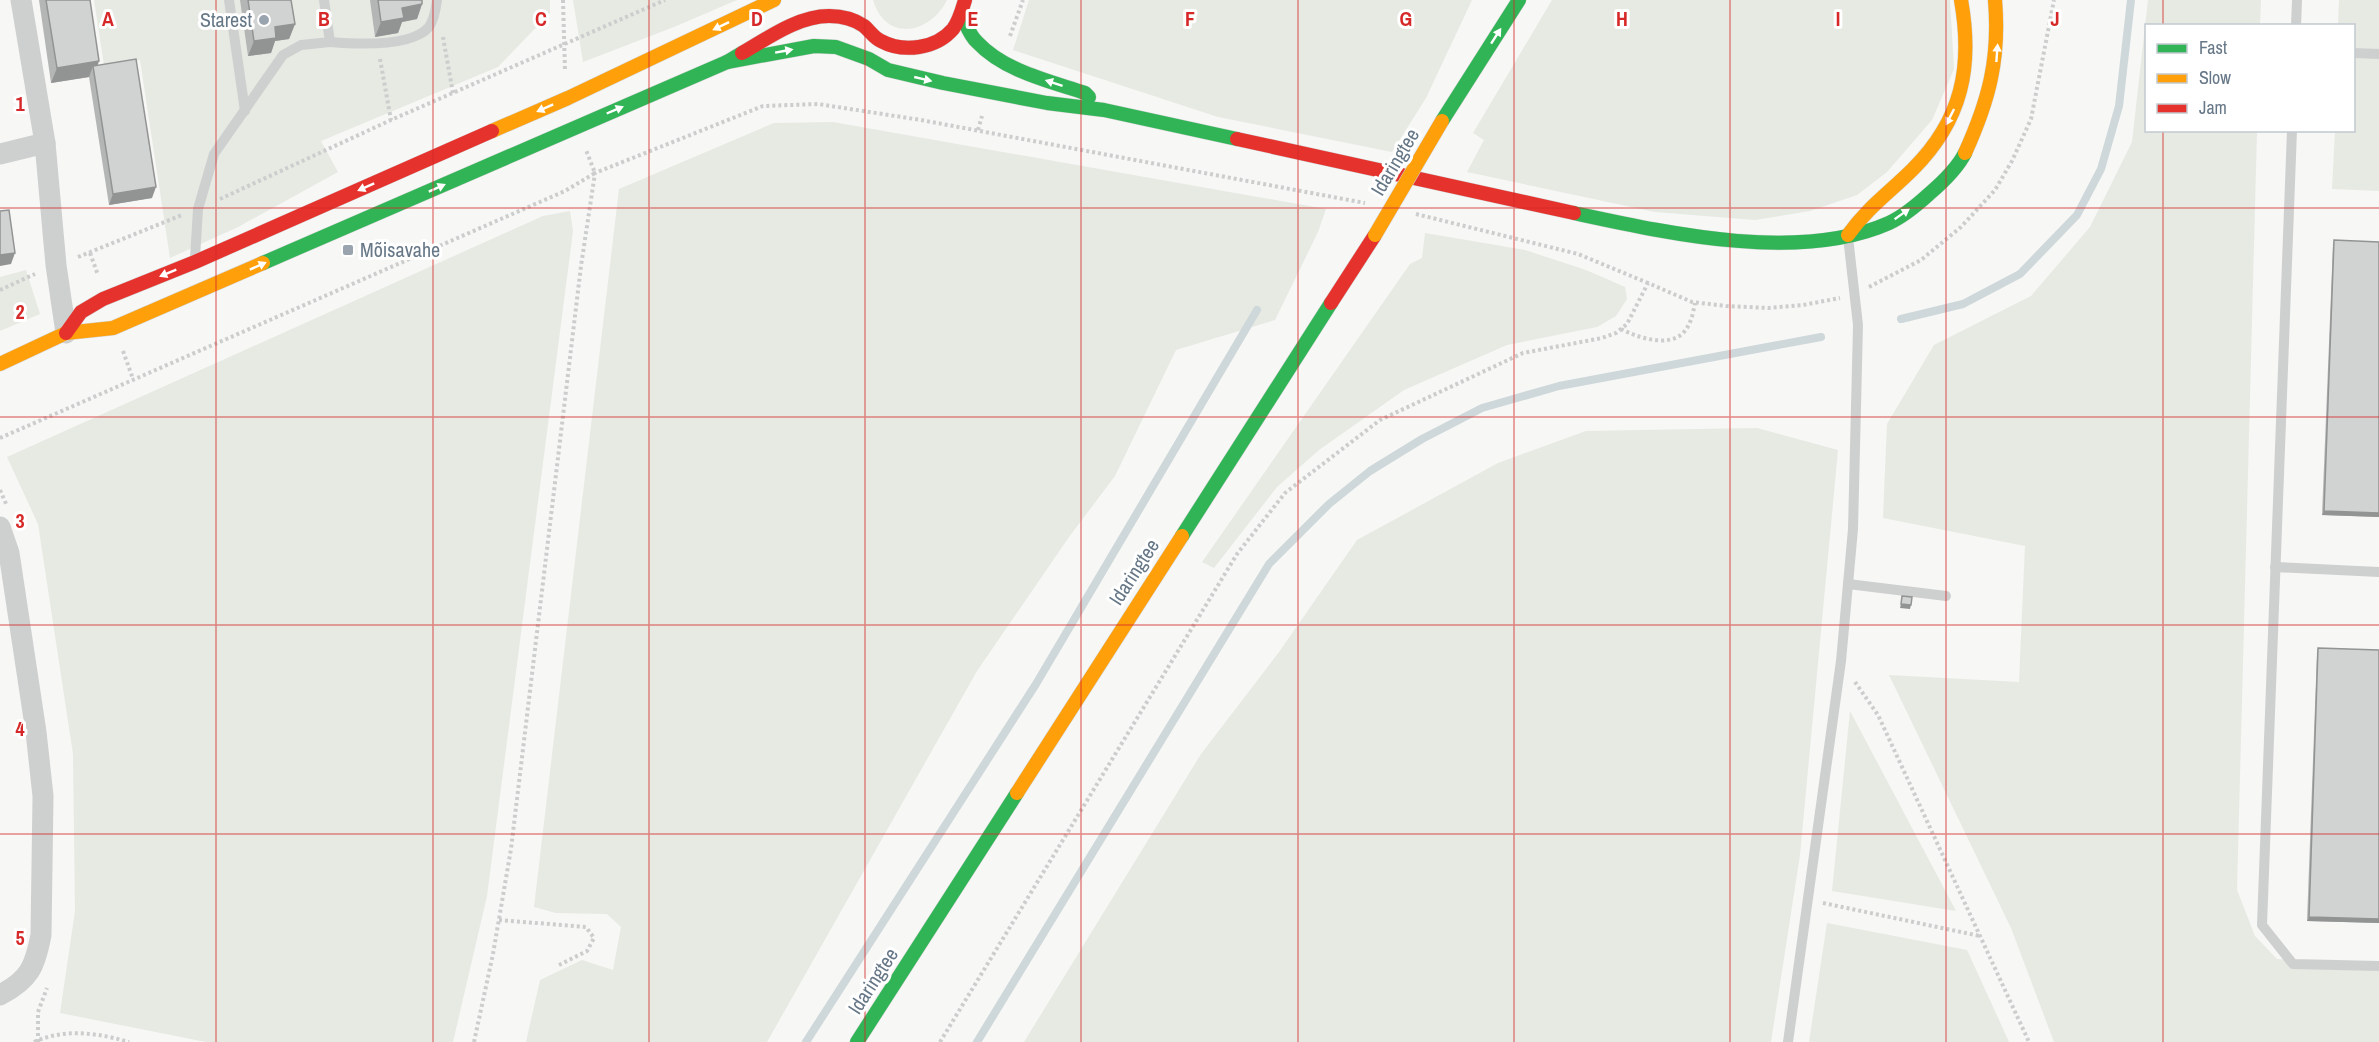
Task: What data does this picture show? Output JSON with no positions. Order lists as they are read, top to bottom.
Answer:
{
  "streets": {
    "street": ["Idaringtee"]
  },
  "places": {
    "other": ["Starest"],
    "transit": ["Mõisavahe"]
  },
  "legend": ["Fast", "Slow", "Jam"],
  "grid": {
    "columns": [
      "A",
      "B",
      "C",
      "D",
      "E",
      "F",
      "G",
      "H",
      "I",
      "J"
    ],
    "rows": [
      "1",
      "2",
      "3",
      "4",
      "5"
    ]
  }
}
